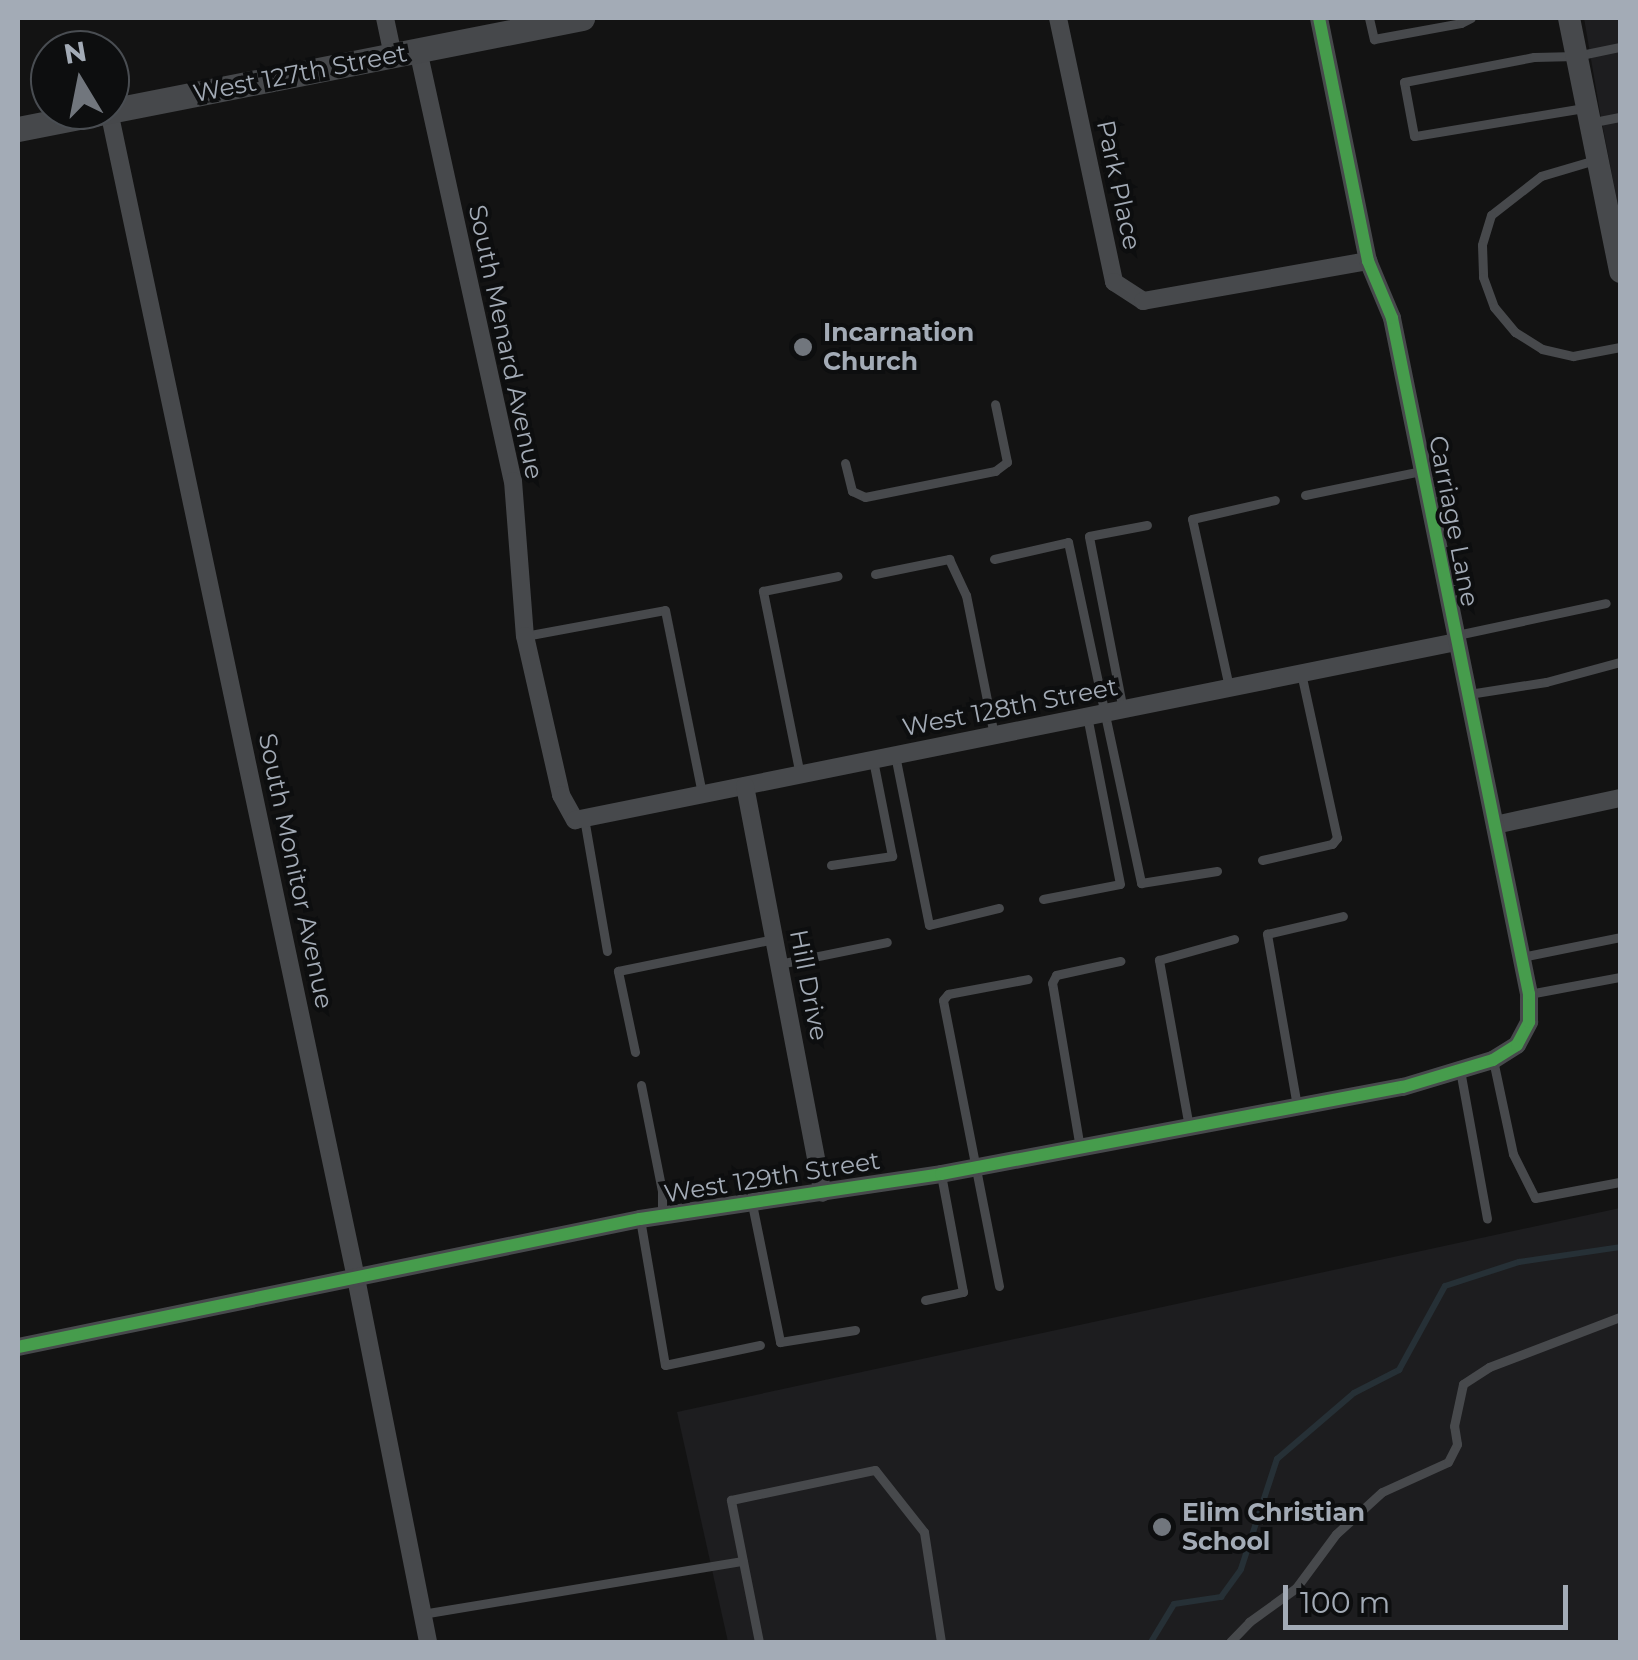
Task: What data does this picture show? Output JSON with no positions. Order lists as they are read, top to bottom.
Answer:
{
  "streets": {
    "main road": ["West 127th Street"],
    "street": [
      "Park Place",
      "South Menard Avenue",
      "Carriage Lane",
      "West 128th Street",
      "South Monitor Avenue",
      "Hill Drive",
      "West 129th Street"
    ]
  },
  "crossings": [
    ["West 127th Street", "South Menard Avenue"],
    ["Park Place", "Carriage Lane"],
    ["South Menard Avenue", "West 128th Street"],
    ["Carriage Lane", "West 128th Street"],
    ["Carriage Lane", "West 129th Street"],
    ["West 128th Street", "Hill Drive"],
    ["South Monitor Avenue", "West 129th Street"],
    ["Hill Drive", "West 129th Street"]
  ],
  "places": ["Incarnation Church", "Elim Christian School"],
  "scale_bar": "100 m",
  "north": "top"
}
